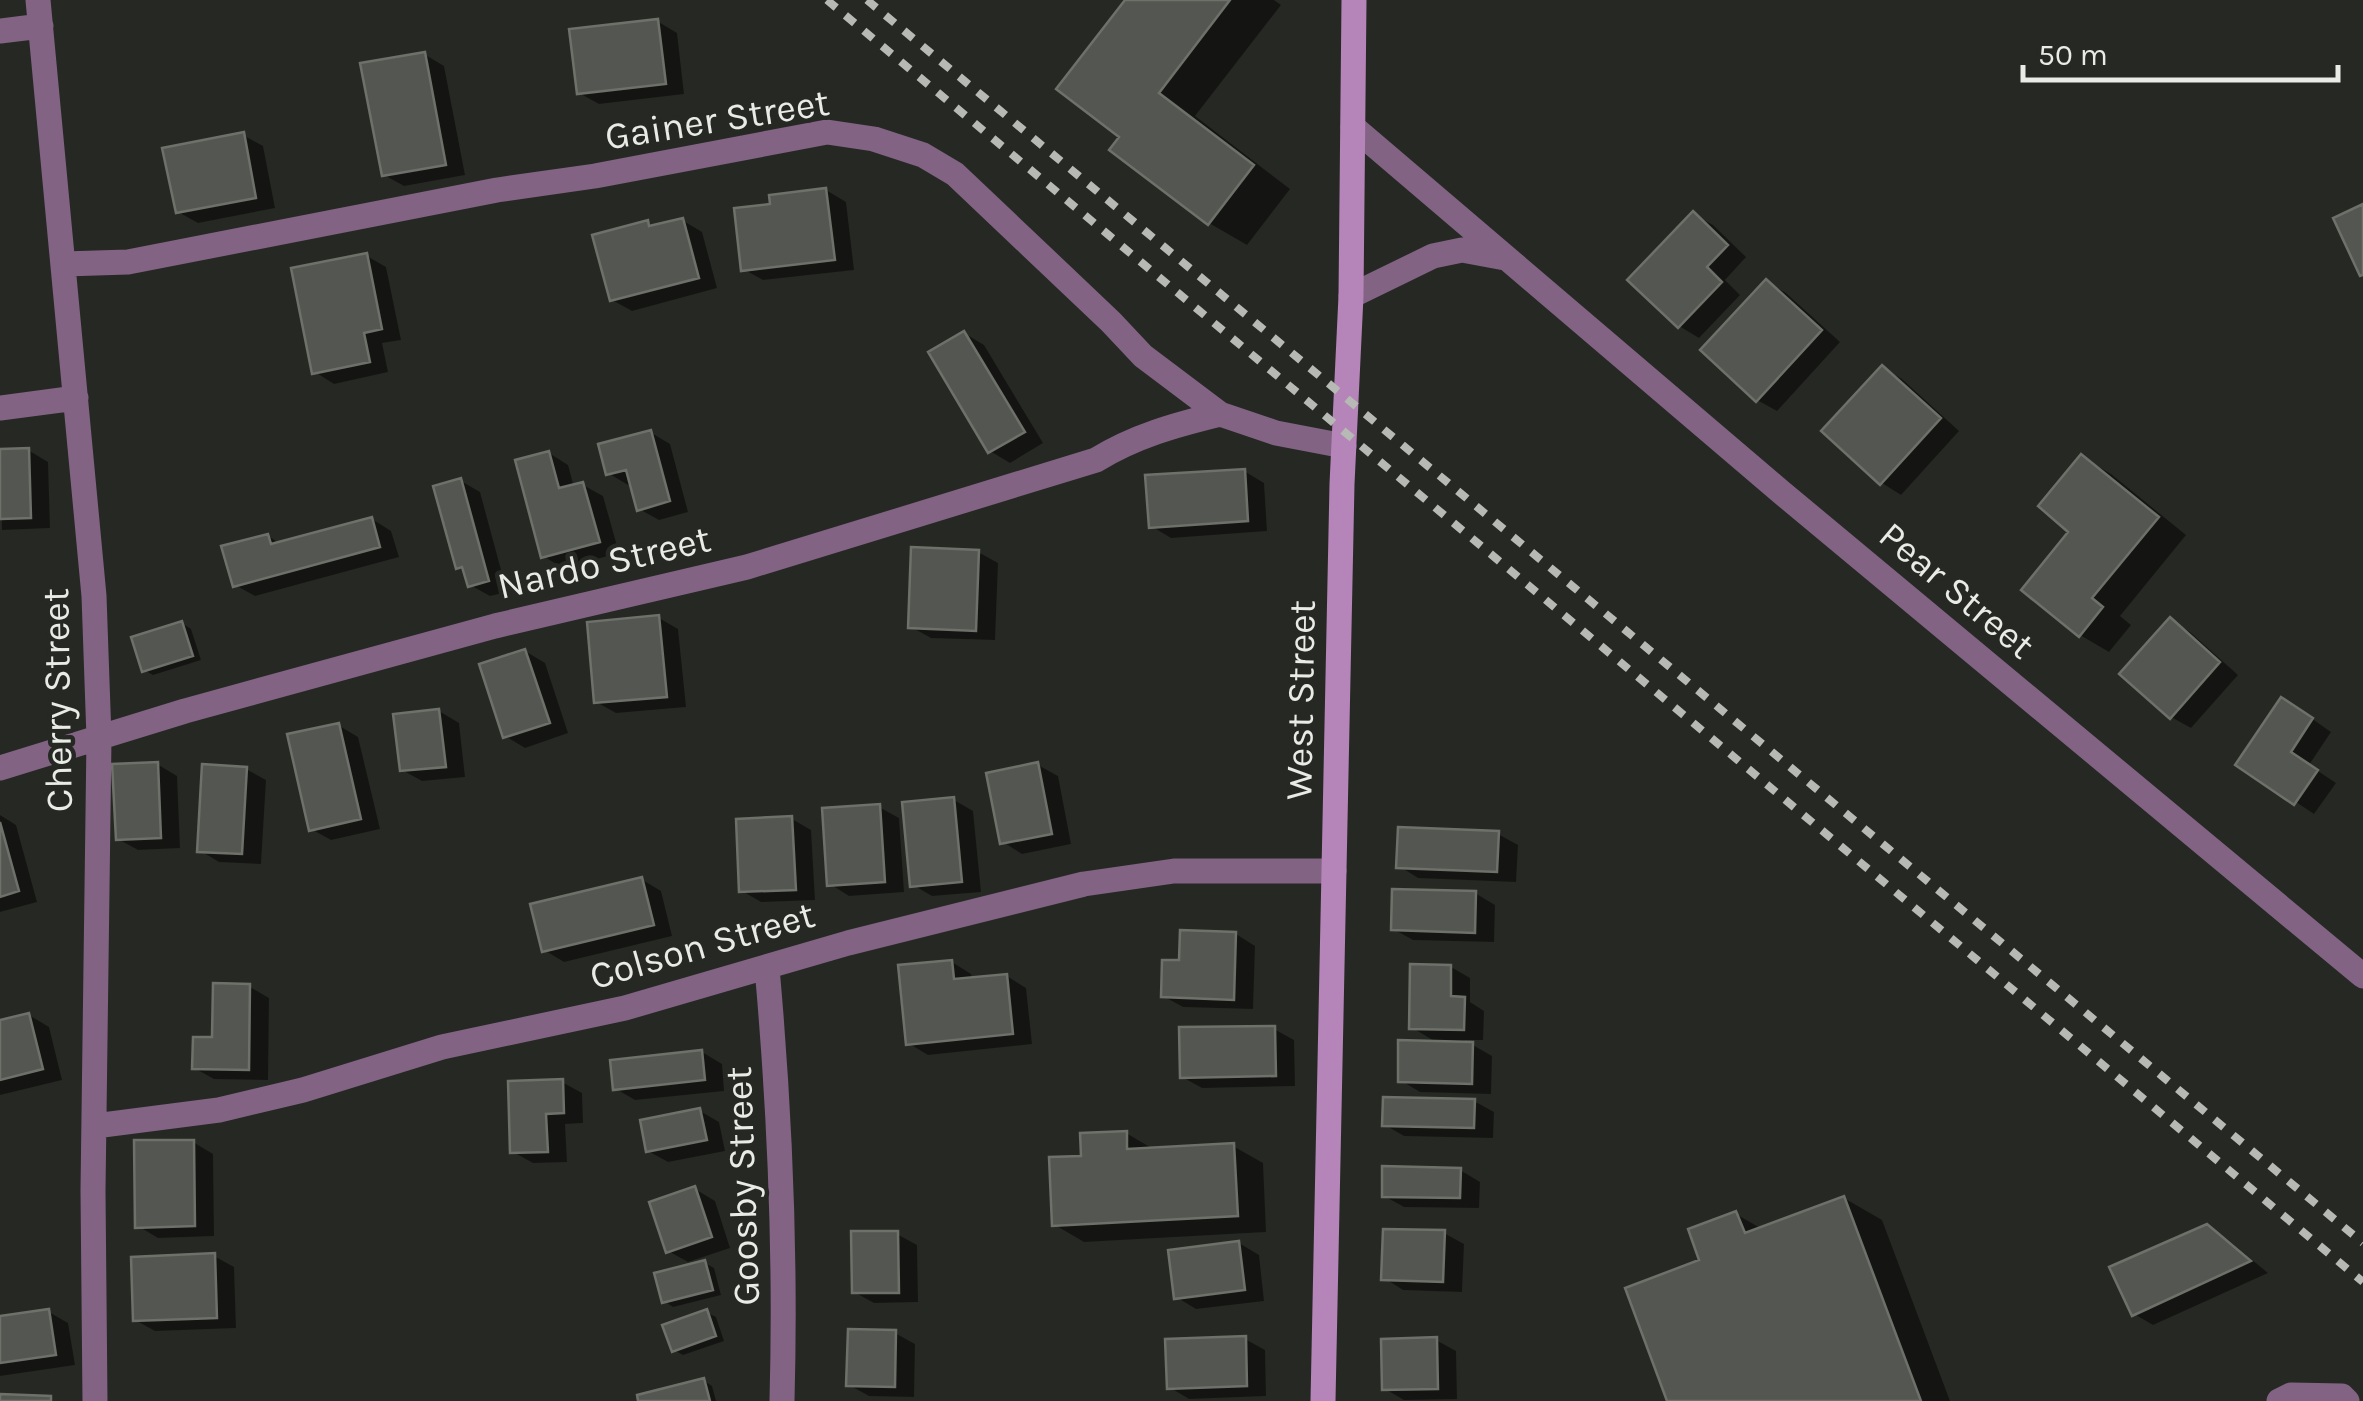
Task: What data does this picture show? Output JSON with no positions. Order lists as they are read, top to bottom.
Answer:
{
  "streets": {
    "street": [
      "Gainer Street",
      "Nardo Street",
      "Pear Street",
      "Cherry Street",
      "West Street",
      "Colson Street",
      "Goosby Street"
    ]
  },
  "crossings": [
    ["Gainer Street", "Nardo Street"],
    ["Gainer Street", "Cherry Street"],
    ["Gainer Street", "West Street"],
    ["Nardo Street", "Cherry Street"],
    ["Pear Street", "West Street"],
    ["Cherry Street", "Colson Street"],
    ["West Street", "Colson Street"],
    ["Colson Street", "Goosby Street"]
  ],
  "scale_bar": "50 m"
}
